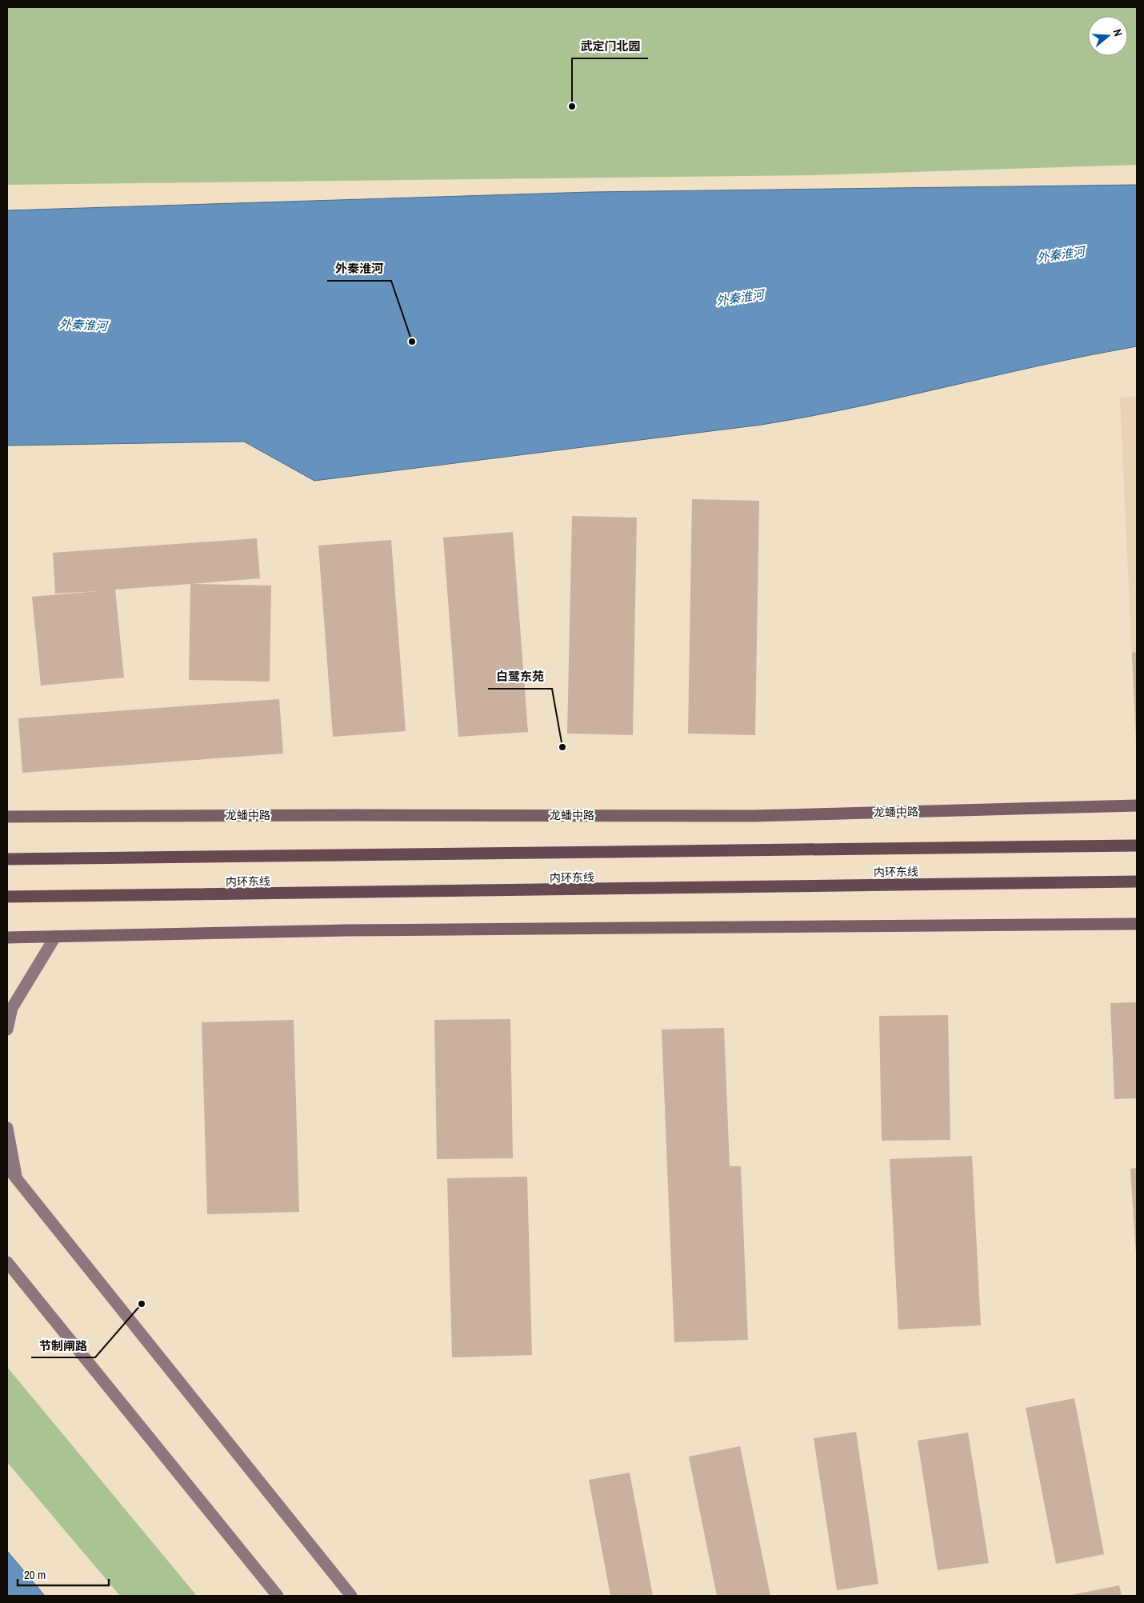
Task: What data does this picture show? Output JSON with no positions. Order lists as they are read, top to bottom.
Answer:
{
  "streets": {
    "highway": ["内环东线"],
    "main road": ["龙蟠中路"]
  },
  "water": ["外秦淮河"],
  "places": [
    "武定门北园",
    "外秦淮河",
    "白鹭东苑",
    "节制闸路"
  ],
  "scale_bar": "20 m",
  "north": "right"
}
